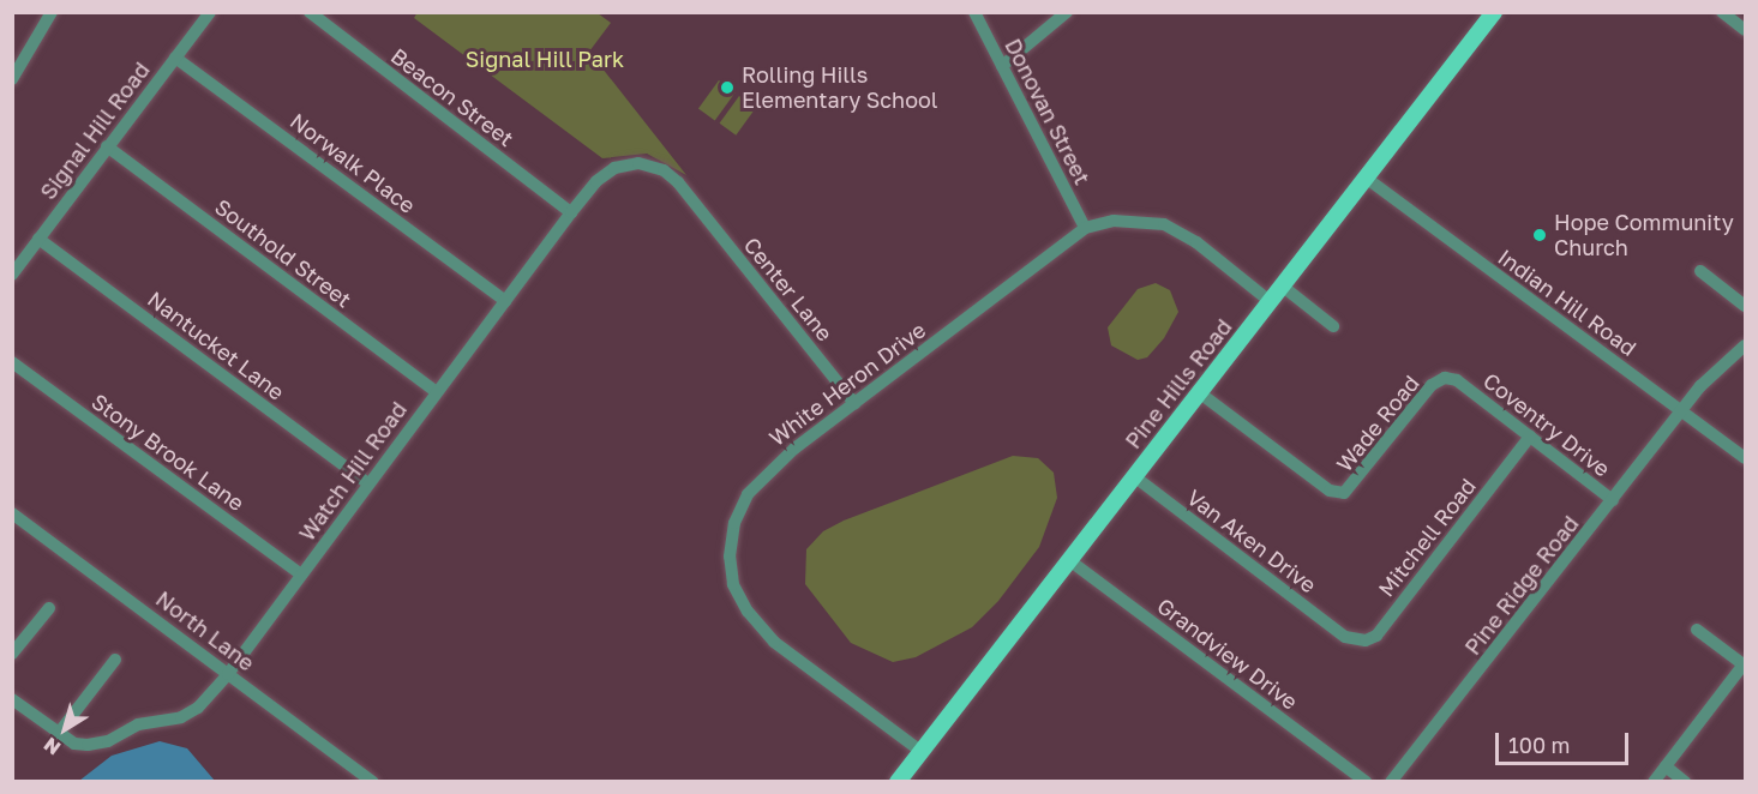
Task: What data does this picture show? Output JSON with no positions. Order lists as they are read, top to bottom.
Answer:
{
  "streets": {
    "main road": ["Pine Hills Road"],
    "street": [
      "Beacon Street",
      "Donovan Street",
      "Signal Hill Road",
      "Norwalk Place",
      "Southold Street",
      "Center Lane",
      "Indian Hill Road",
      "Nantucket Lane",
      "White Heron Drive",
      "Wade Road",
      "Coventry Drive",
      "Stony Brook Lane",
      "Watch Hill Road",
      "Mitchell Road",
      "Van Aken Drive",
      "Pine Ridge Road",
      "North Lane",
      "Grandview Drive"
    ]
  },
  "crossings": [
    ["Beacon Street", "Watch Hill Road"],
    ["Donovan Street", "White Heron Drive"],
    ["Signal Hill Road", "Norwalk Place"],
    ["Signal Hill Road", "Southold Street"],
    ["Signal Hill Road", "Nantucket Lane"],
    ["Norwalk Place", "Watch Hill Road"],
    ["Southold Street", "Watch Hill Road"],
    ["Center Lane", "White Heron Drive"],
    ["Center Lane", "Watch Hill Road"],
    ["Indian Hill Road", "Pine Hills Road"],
    ["Indian Hill Road", "Pine Ridge Road"],
    ["Nantucket Lane", "Watch Hill Road"],
    ["White Heron Drive", "Pine Hills Road"],
    ["Pine Hills Road", "Wade Road"],
    ["Pine Hills Road", "Van Aken Drive"],
    ["Pine Hills Road", "Grandview Drive"],
    ["Wade Road", "Coventry Drive"],
    ["Coventry Drive", "Mitchell Road"],
    ["Coventry Drive", "Pine Ridge Road"],
    ["Stony Brook Lane", "Watch Hill Road"],
    ["Watch Hill Road", "North Lane"],
    ["Mitchell Road", "Van Aken Drive"]
  ],
  "parks": ["Signal Hill Park"],
  "places": ["Rolling Hills Elementary School", "Hope Community Church"],
  "scale_bar": "100 m",
  "north": "bottom left"
}
